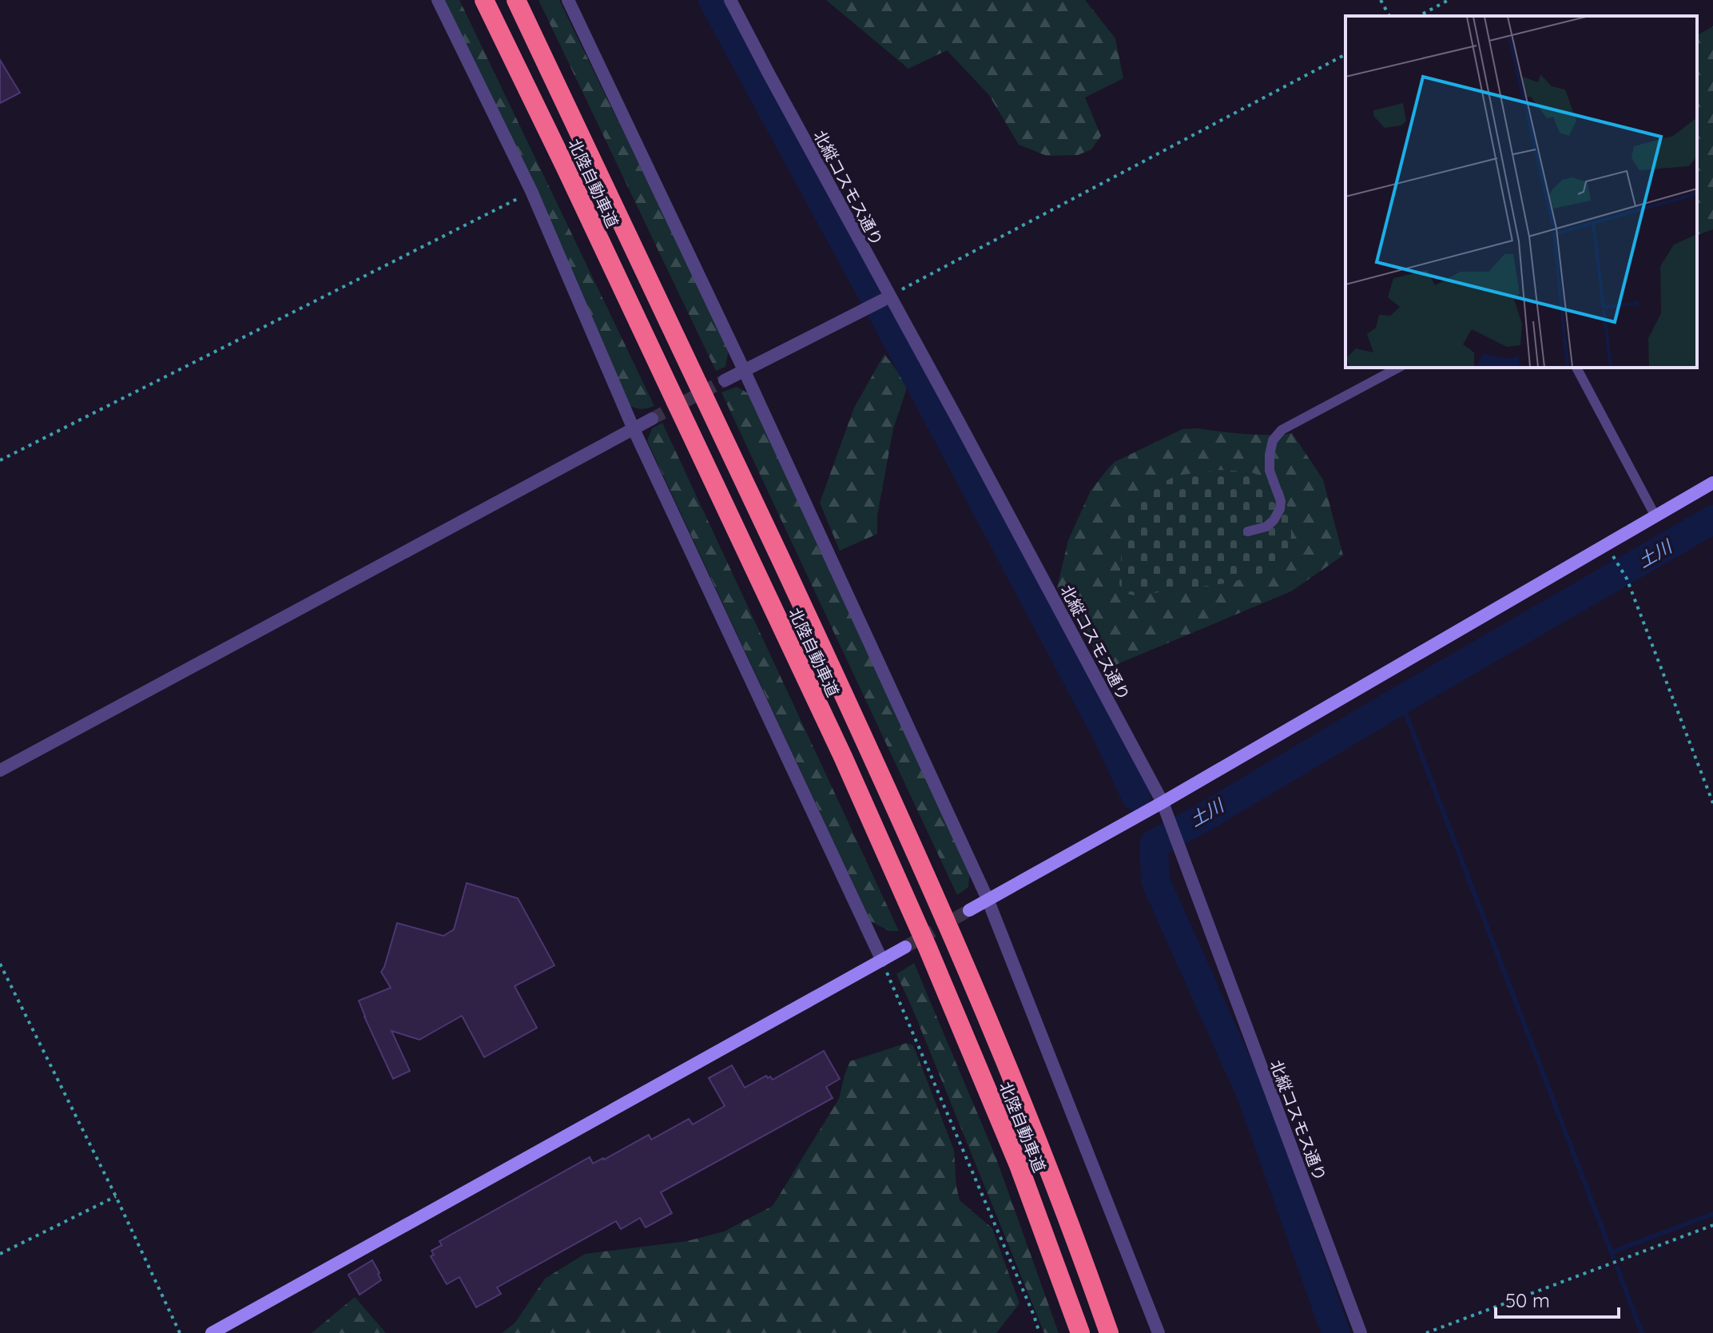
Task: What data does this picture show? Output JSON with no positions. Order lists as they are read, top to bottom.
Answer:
{
  "streets": {
    "highway": ["北陸自動車道"],
    "street": ["北縦コスモス通り"]
  },
  "water": ["土川"],
  "scale_bar": "50 m"
}
